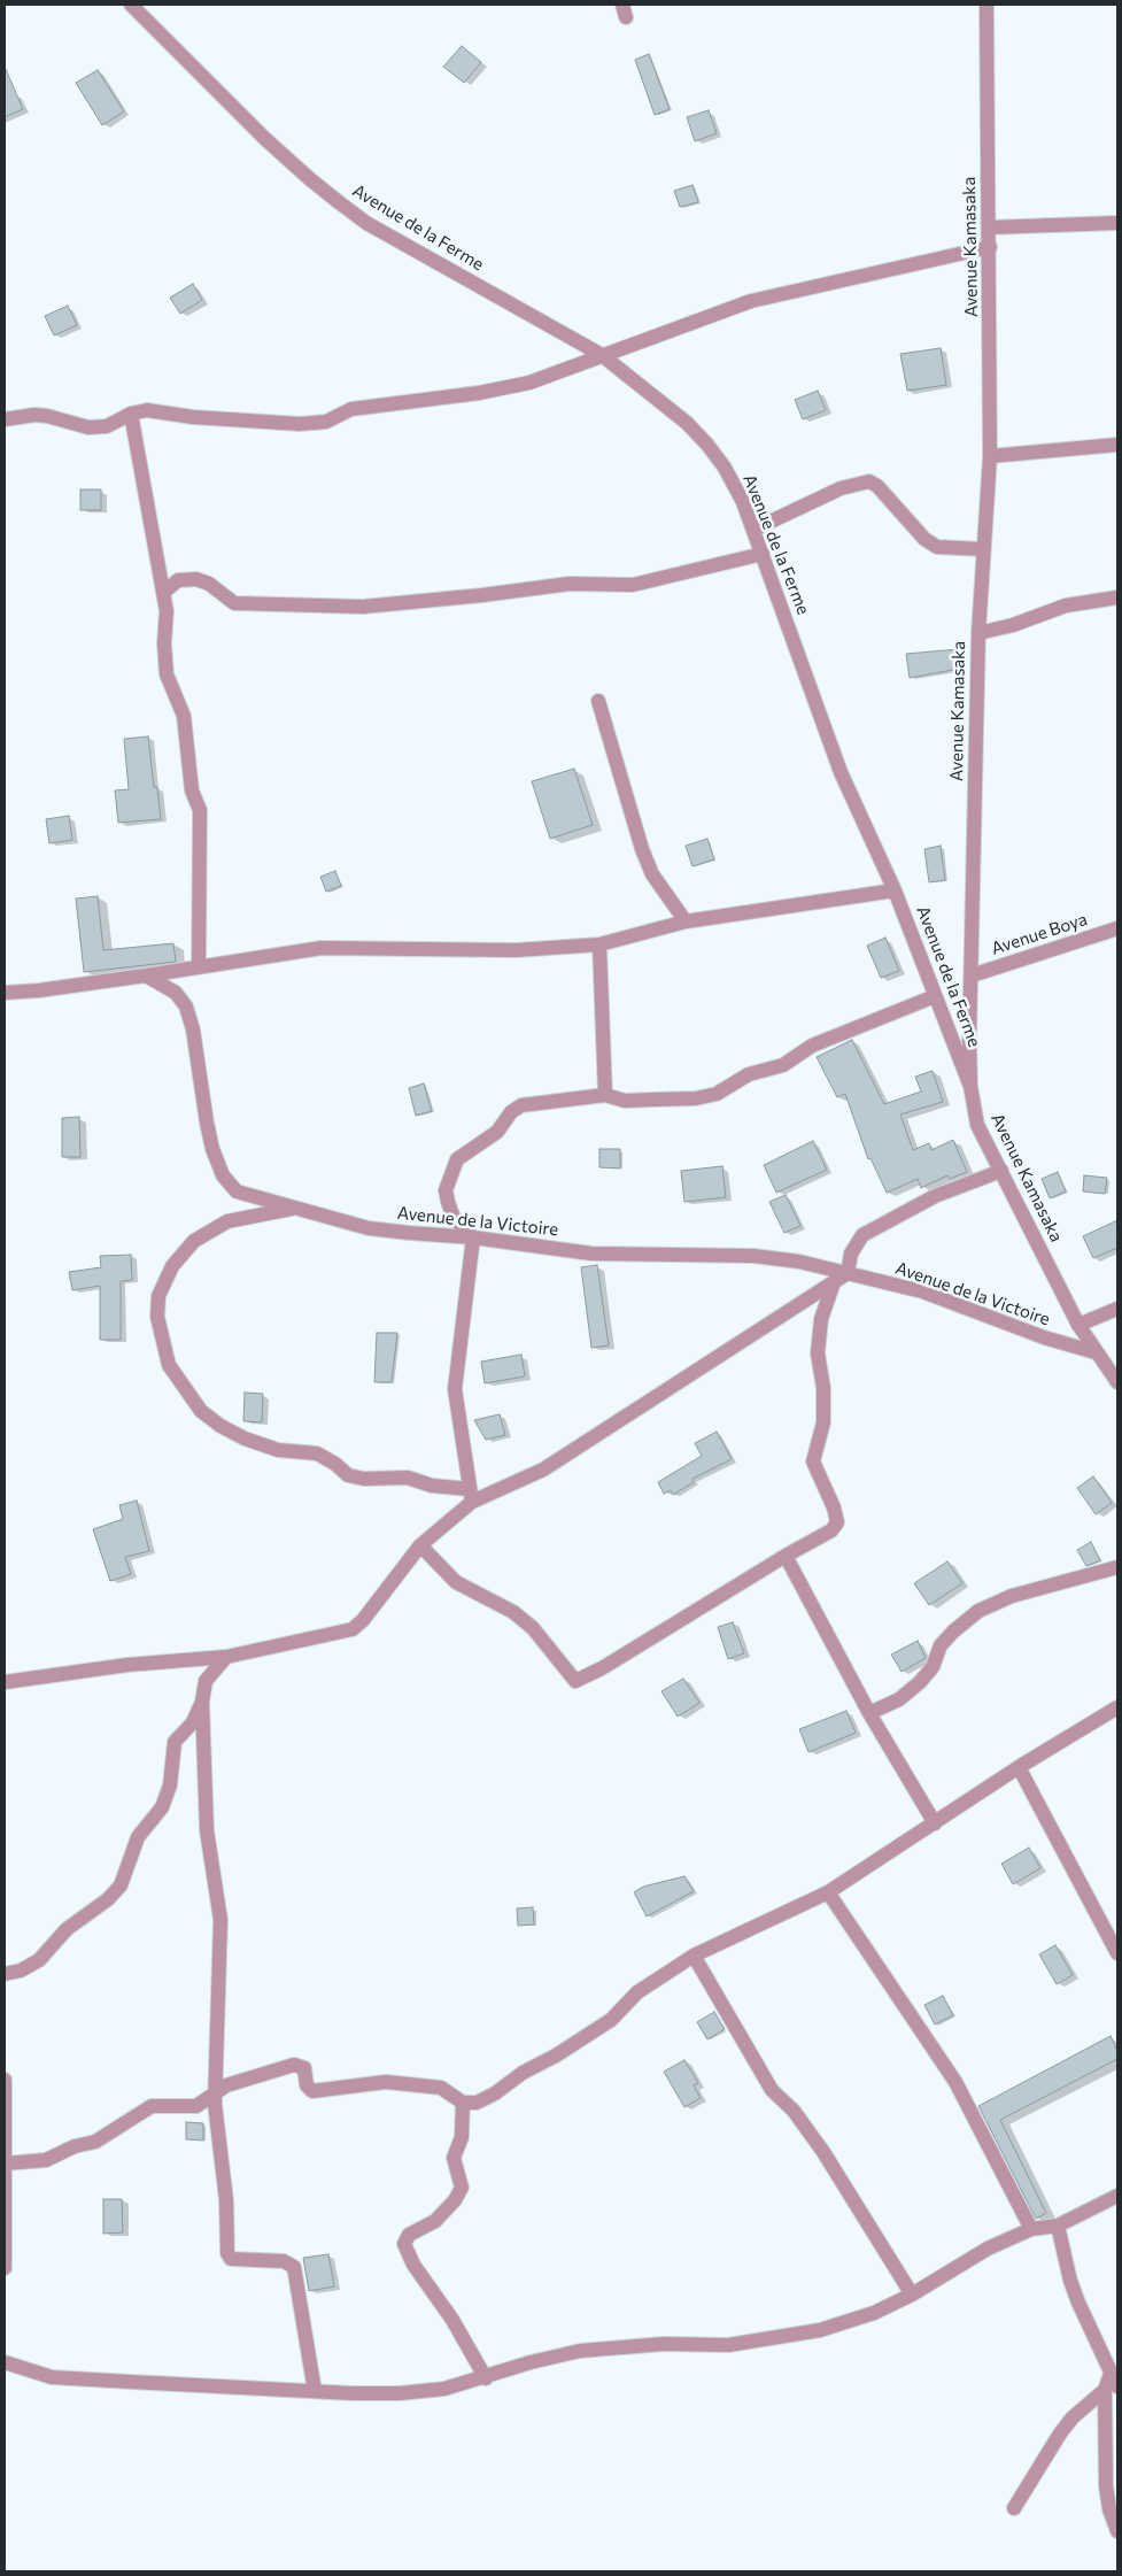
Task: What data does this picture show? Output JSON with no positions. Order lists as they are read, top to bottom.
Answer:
{
  "streets": {
    "street": [
      "Avenue de la Ferme",
      "Avenue Kamasaka",
      "Avenue Boya",
      "Avenue de la Victoire"
    ]
  },
  "crossings": [
    ["Avenue de la Ferme", "Avenue Kamasaka"],
    ["Avenue Kamasaka", "Avenue Boya"],
    ["Avenue Kamasaka", "Avenue de la Victoire"]
  ]
}
